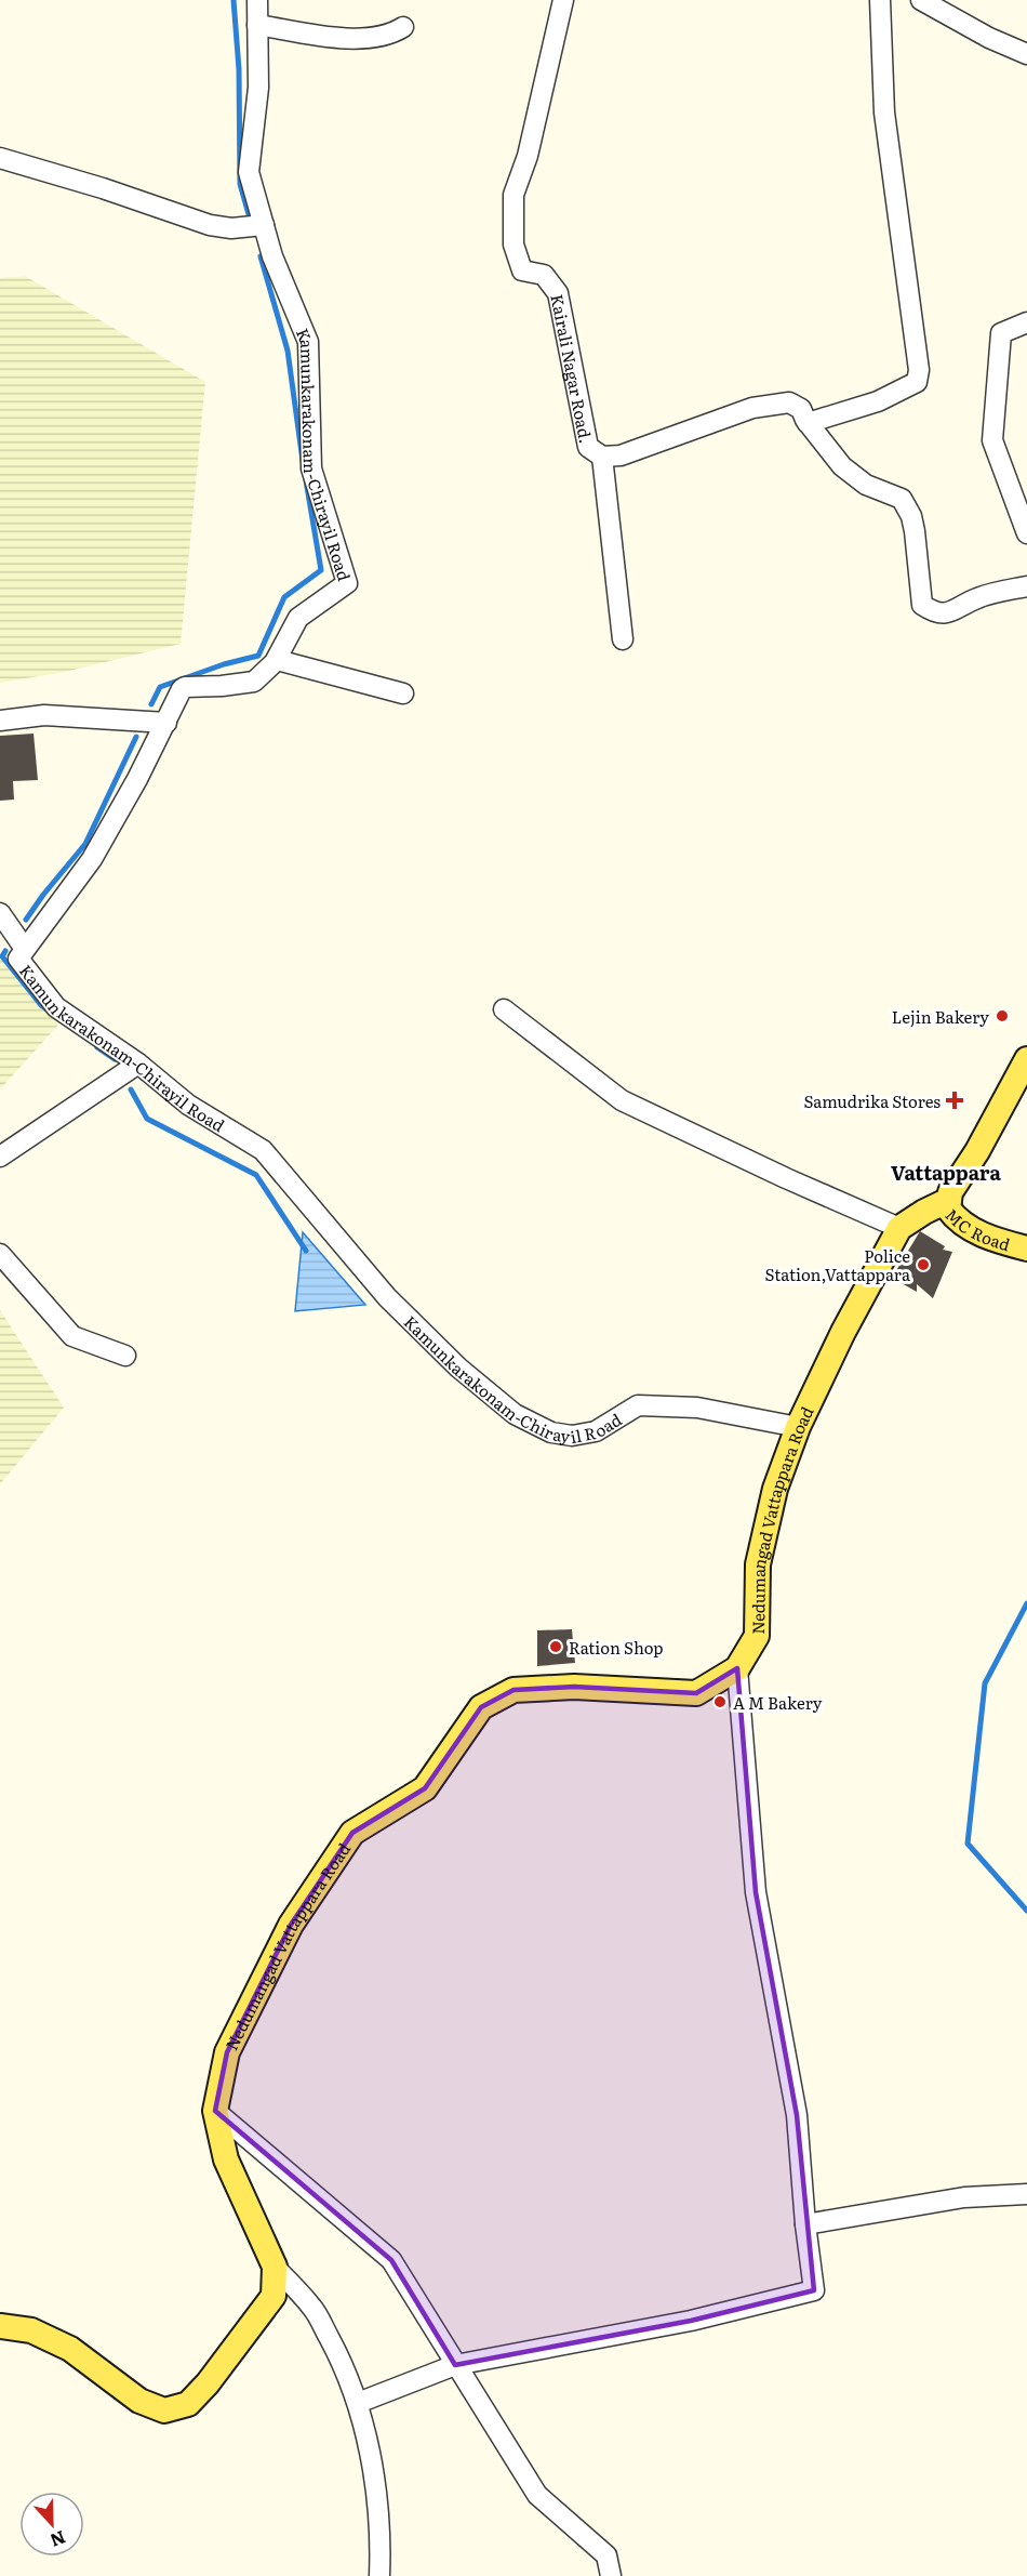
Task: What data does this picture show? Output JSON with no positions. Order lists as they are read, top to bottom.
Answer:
{
  "streets": {
    "main road": ["MC Road", "Nedumangad Vattappara Road"],
    "street": ["Kairali Nagar Road.", "Kamunkarakonam-Chirayil Road"]
  },
  "crossings": [
    ["Kamunkarakonam-Chirayil Road", "Nedumangad Vattappara Road"],
    ["MC Road", "Nedumangad Vattappara Road"]
  ],
  "districts": ["Vattappara"],
  "places": {
    "other": [
      "Lejin Bakery",
      "Police Station,Vattappara",
      "Ration Shop",
      "A M Bakery"
    ],
    "health": ["Samudrika Stores"]
  },
  "north": "bottom"
}
